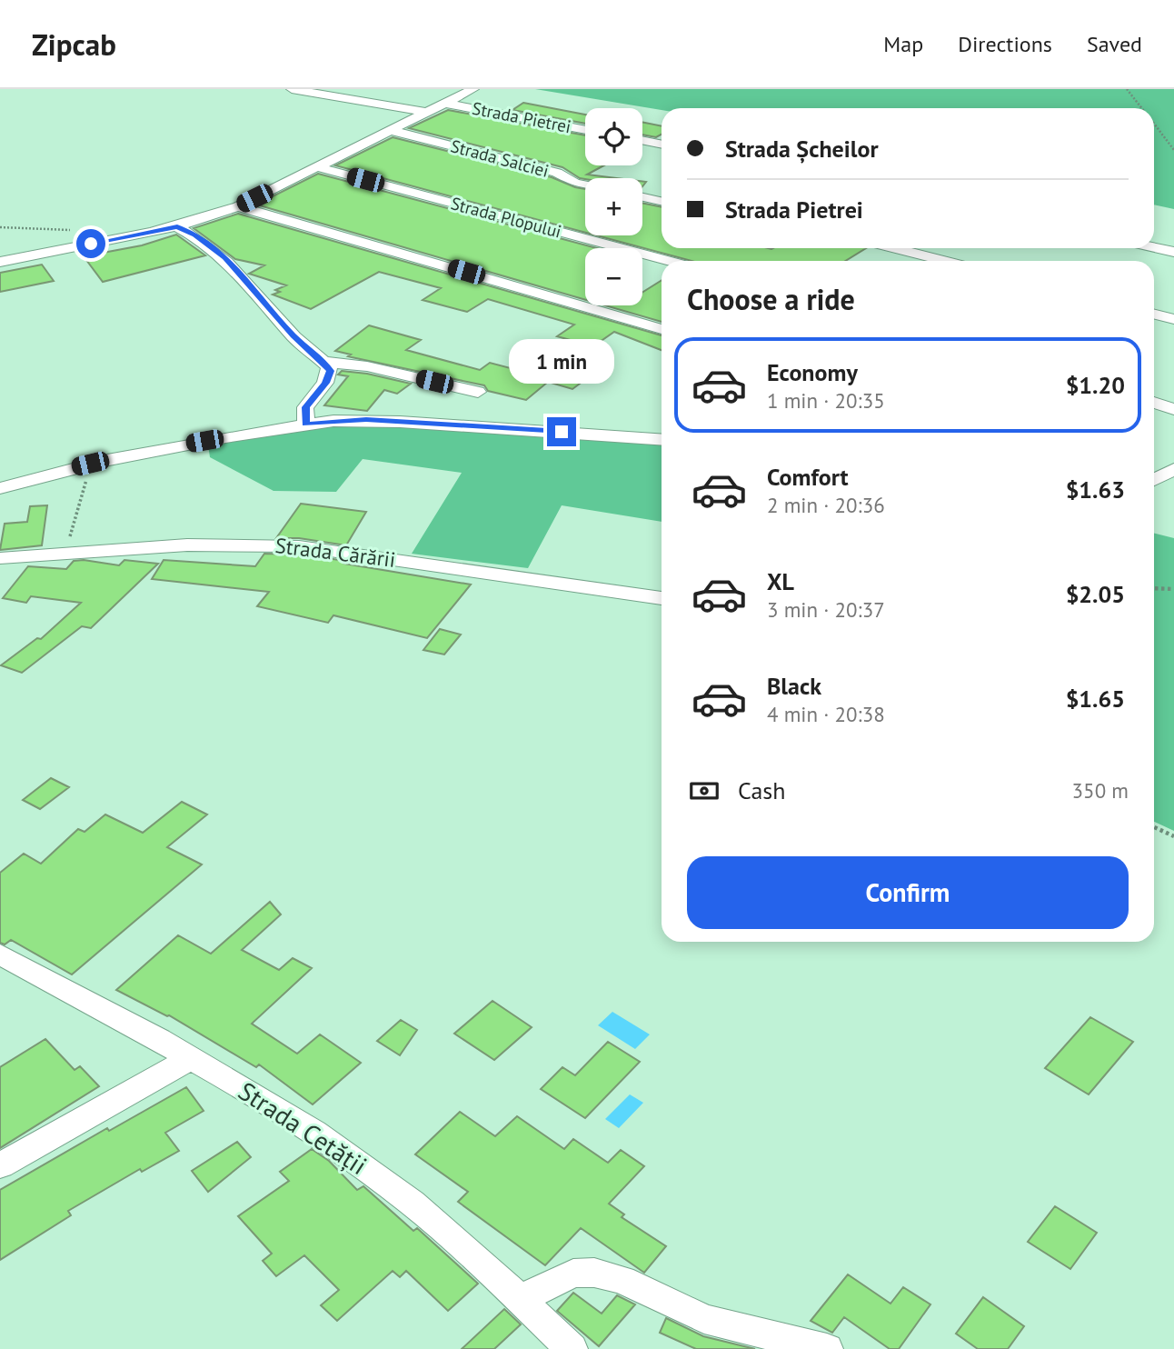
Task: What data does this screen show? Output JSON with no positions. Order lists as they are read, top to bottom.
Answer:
{
  "streets": {
    "street": [
      "Strada Pietrei",
      "Strada Salciei",
      "Strada Plopului",
      "Strada Cărării",
      "Strada Cetății"
    ]
  },
  "page": {
    "header": "Zipcab",
    "nav": ["Map", "Directions", "Saved"],
    "map_buttons": ["+", "−"],
    "banner": ["Strada Șcheilor", "Strada Pietrei"],
    "heading": "Choose a ride",
    "list": [
      {
        "name": "Economy",
        "note": "1 min · 20:35",
        "value": "$1.20"
      },
      {
        "name": "Comfort",
        "note": "2 min · 20:36",
        "value": "$1.63"
      },
      {
        "name": "XL",
        "note": "3 min · 20:37",
        "value": "$2.05"
      },
      {
        "name": "Black",
        "note": "4 min · 20:38",
        "value": "$1.65"
      }
    ],
    "bubble": "1 min",
    "pay": ["Cash", "350 m"],
    "buttons": "Confirm"
  }
}
